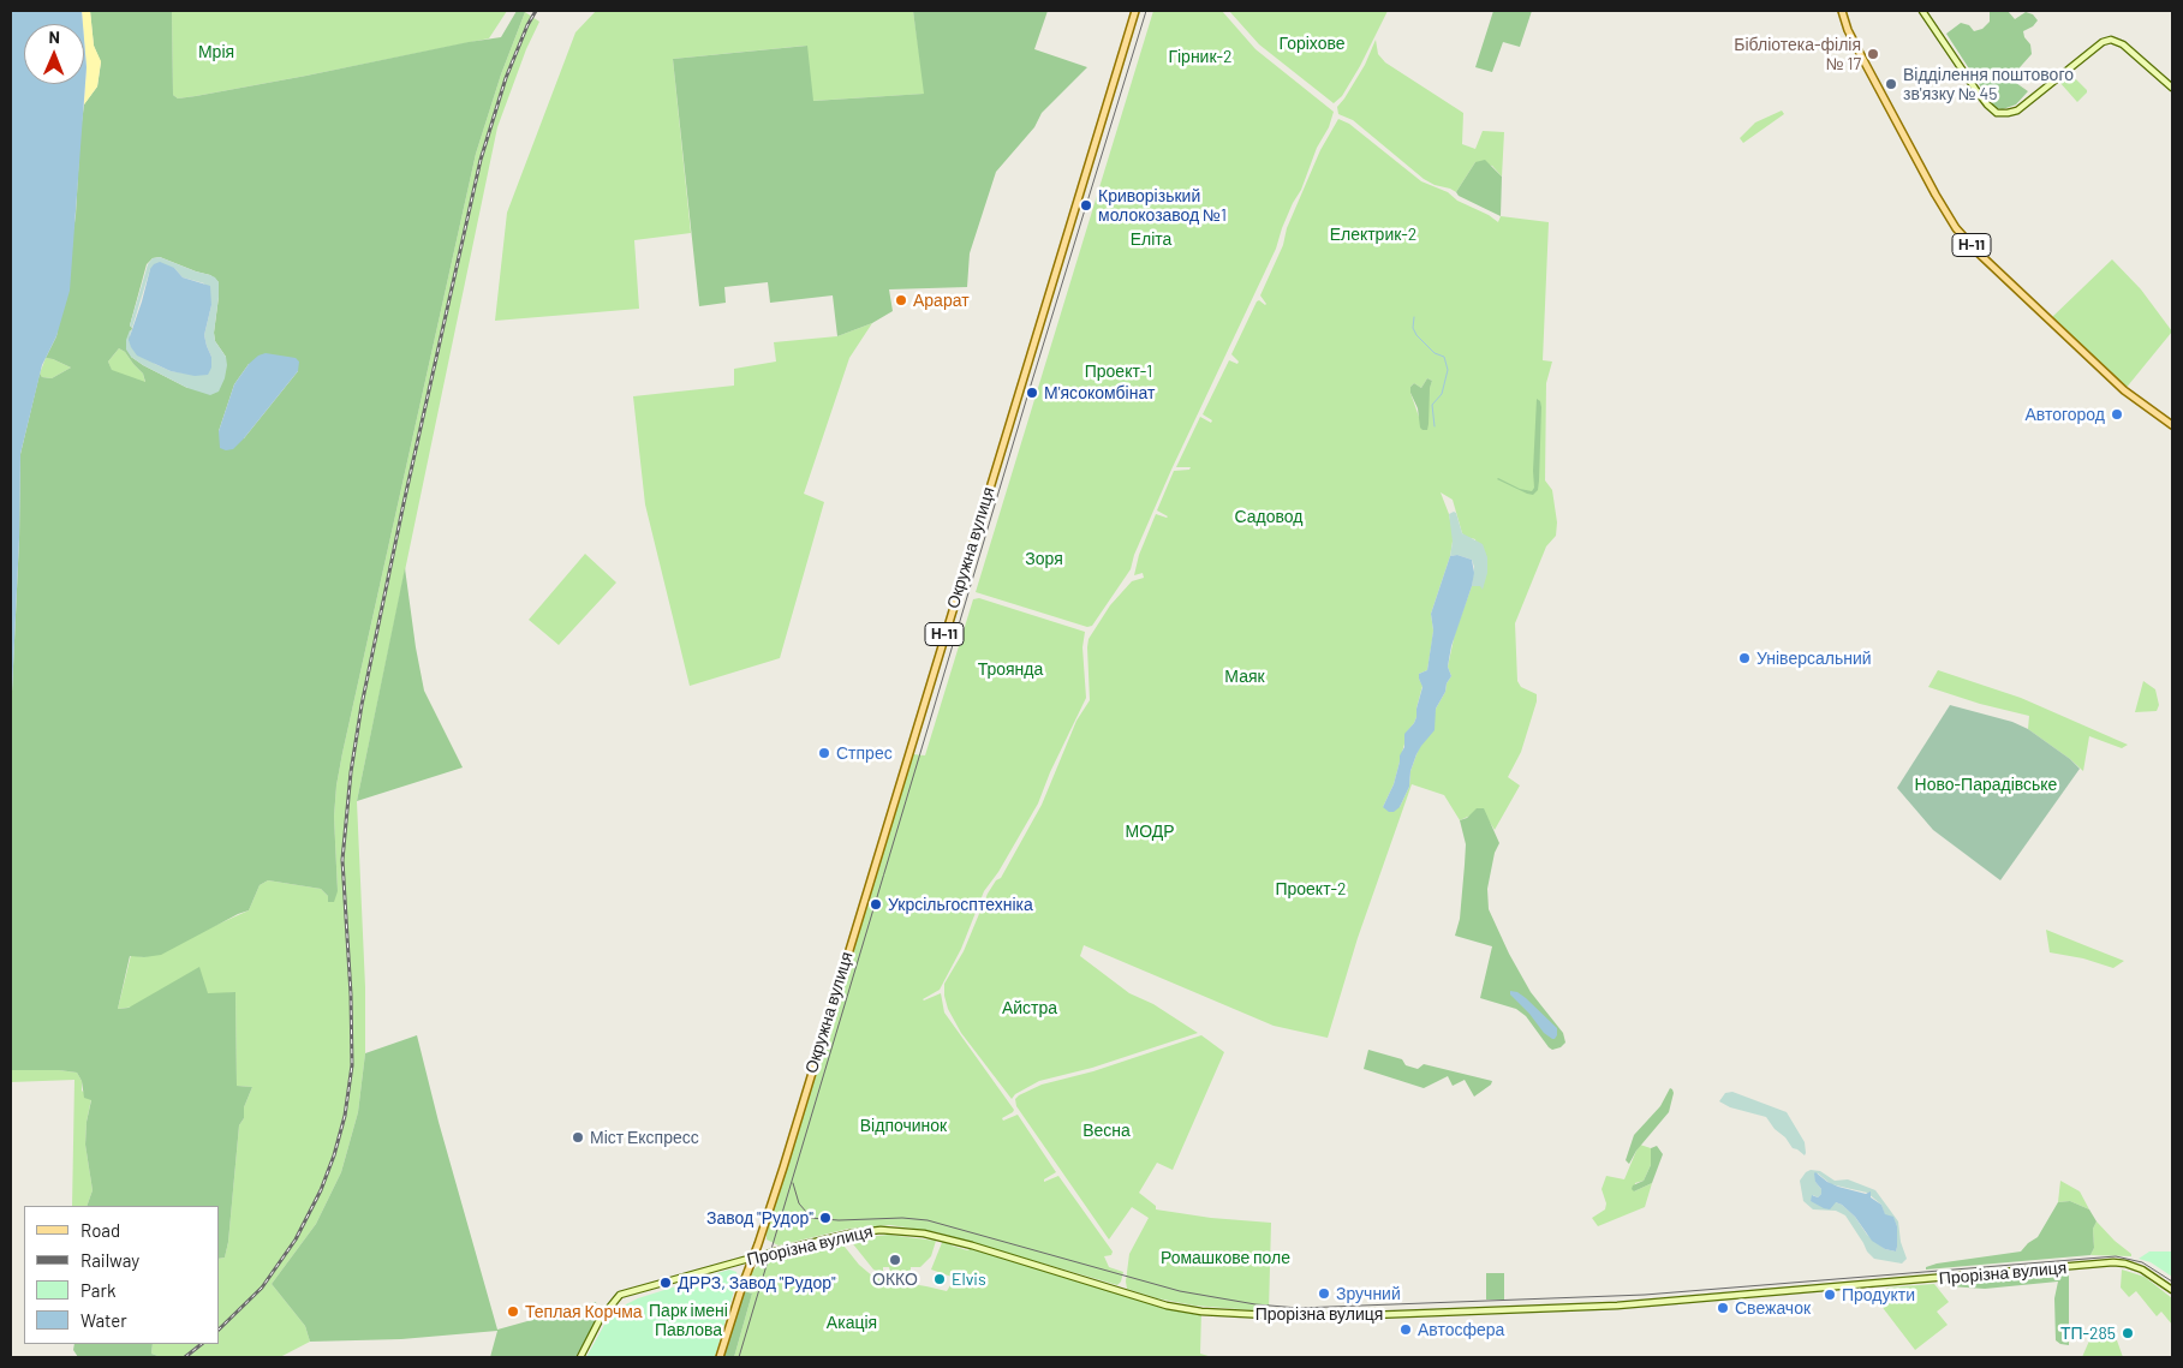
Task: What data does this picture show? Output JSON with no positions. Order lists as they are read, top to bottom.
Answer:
{
  "streets": {
    "main road": ["Н-11", "Окружна вулиця", "Прорізна вулиця"]
  },
  "crossings": [
    ["Н-11", "Окружна вулиця"],
    ["Н-11", "Прорізна вулиця"],
    ["Окружна вулиця", "Прорізна вулиця"]
  ],
  "parks": [
    "Горіхове",
    "Мрія",
    "Гірник-2",
    "Електрик-2",
    "Еліта",
    "Проект-1",
    "Садовод",
    "Зоря",
    "Троянда",
    "Маяк",
    "Ново-Парадівське",
    "МОДР",
    "Проект-2",
    "Айстра",
    "Відпочинок",
    "Весна",
    "Ромашкове поле",
    "Парк імені Павлова",
    "Акація"
  ],
  "places": [
    "Бібліотека-філія № 17",
    "Відділення поштового зв'язку № 45",
    "Криворізький молокозавод №1",
    "Арарат",
    "М'ясокомбінат",
    "Автогород",
    "Універсальний",
    "Стпрес",
    "Укрсільгосптехніка",
    "Міст Експресс",
    "Завод \"Рудор\"",
    "ОККО",
    "Elvis",
    "ДРРЗ, Завод \"Рудор\"",
    "Зручний",
    "Продукти",
    "Свежачок",
    "Теплая Корчма",
    "Автосфера",
    "ТП-285"
  ],
  "legend": [
    "Road",
    "Railway",
    "Park",
    "Water"
  ],
  "north": "top"
}
